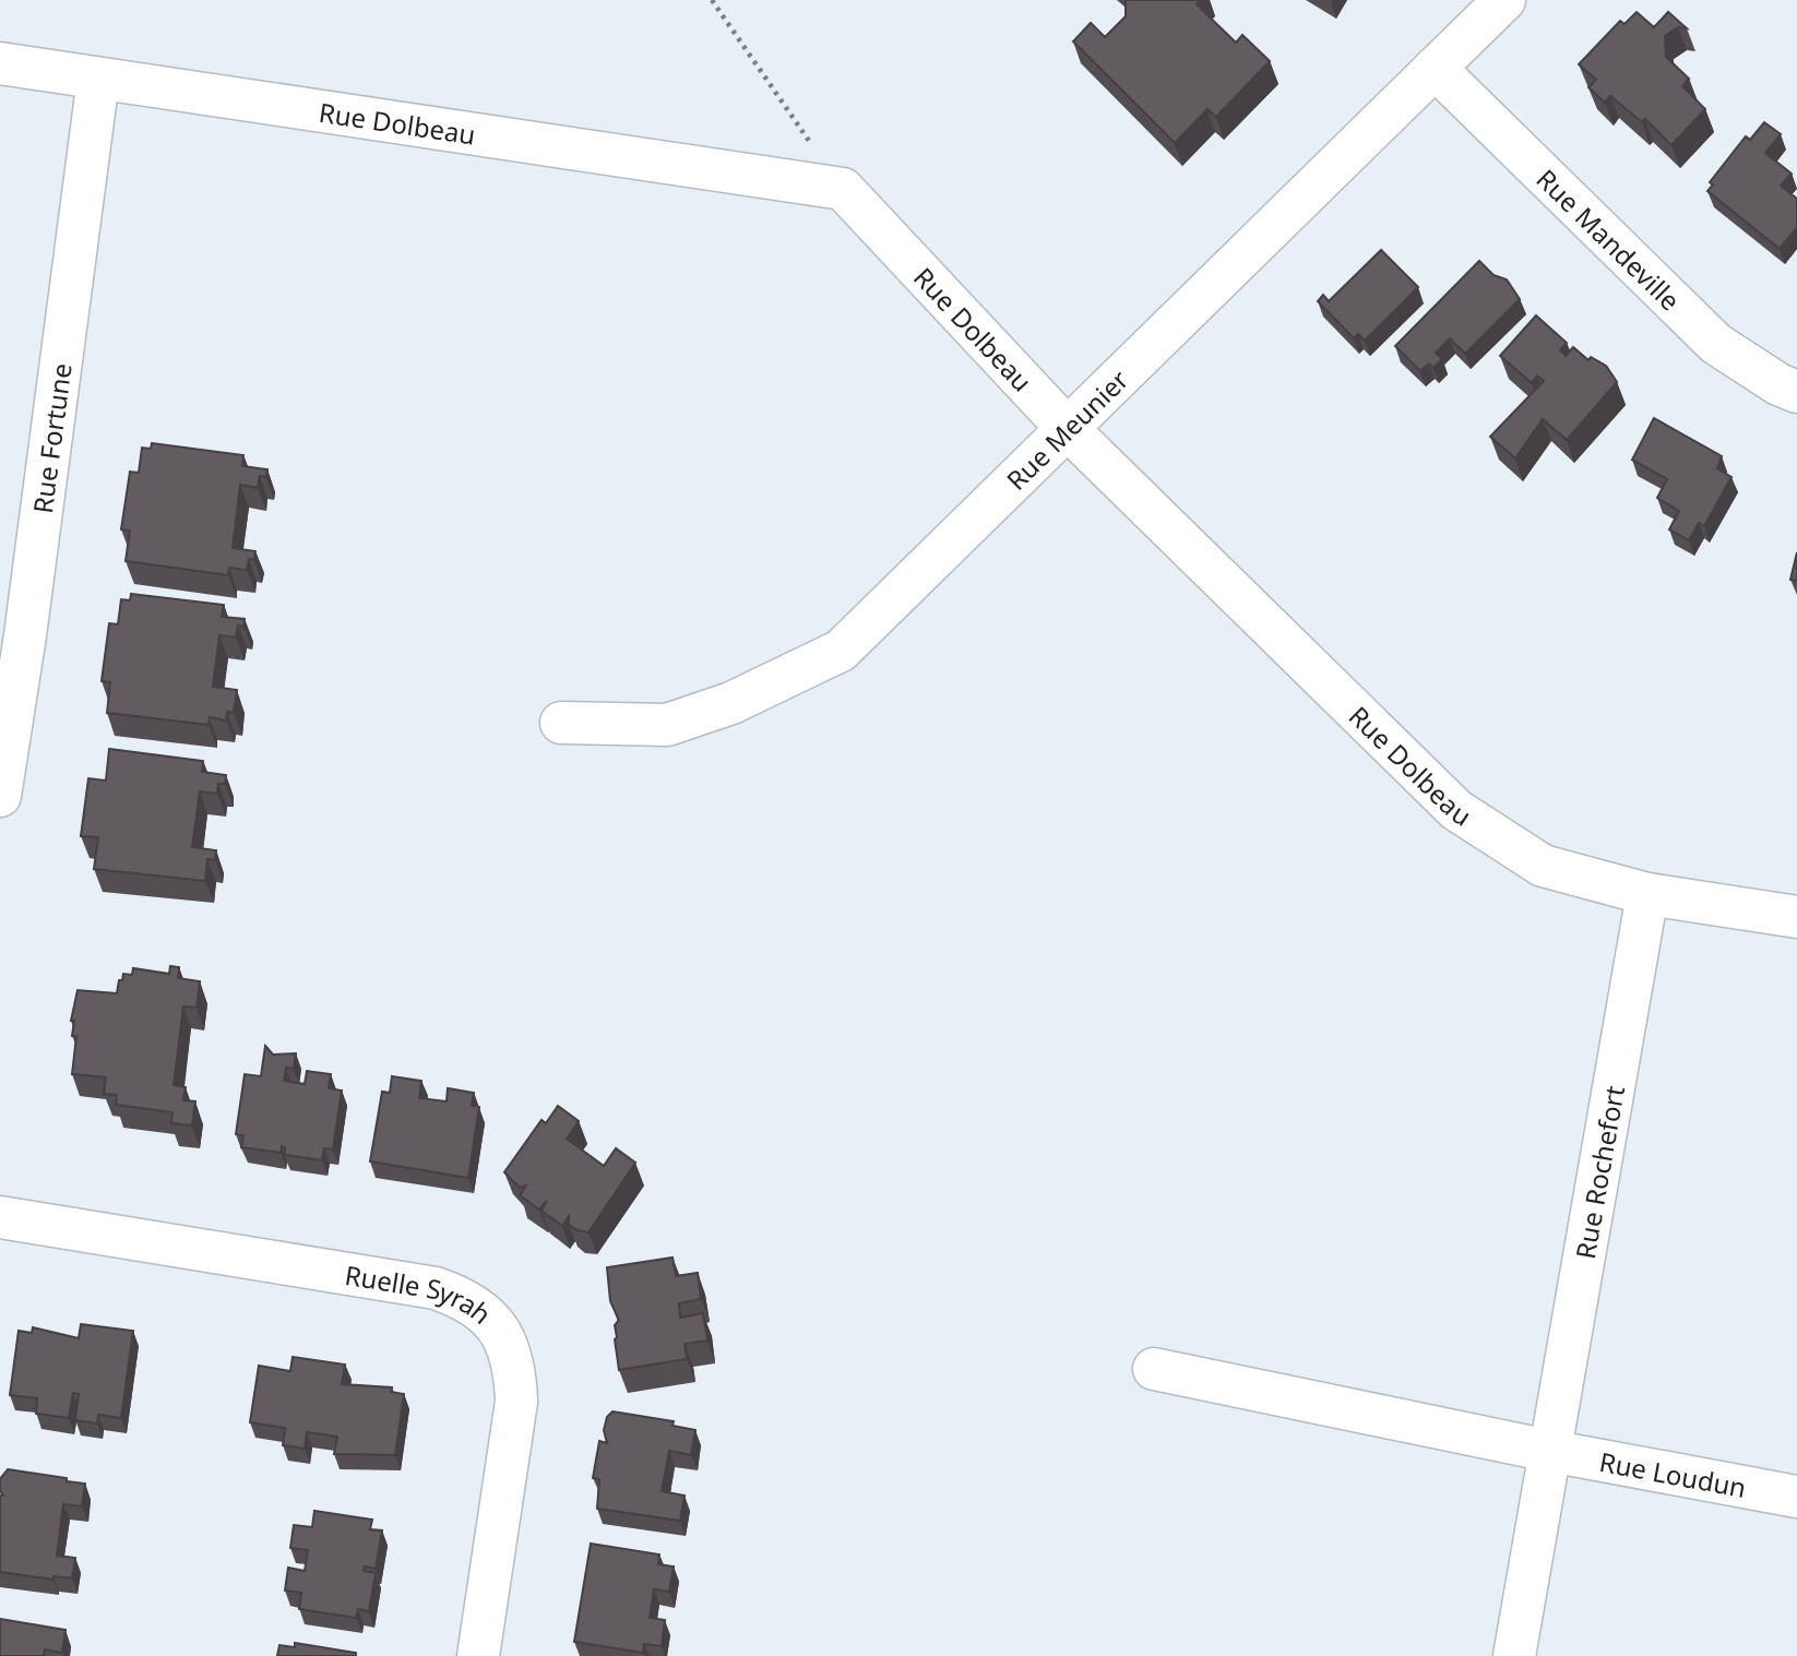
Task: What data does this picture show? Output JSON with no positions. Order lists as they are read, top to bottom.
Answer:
{
  "streets": {
    "street": [
      "Rue Dolbeau",
      "Rue Mandeville",
      "Rue Meunier",
      "Rue Fortune",
      "Rue Rochefort",
      "Ruelle Syrah",
      "Rue Loudun"
    ]
  },
  "crossings": [
    ["Rue Dolbeau", "Rue Meunier"],
    ["Rue Dolbeau", "Rue Fortune"],
    ["Rue Dolbeau", "Rue Rochefort"],
    ["Rue Mandeville", "Rue Meunier"],
    ["Rue Rochefort", "Rue Loudun"]
  ]
}
